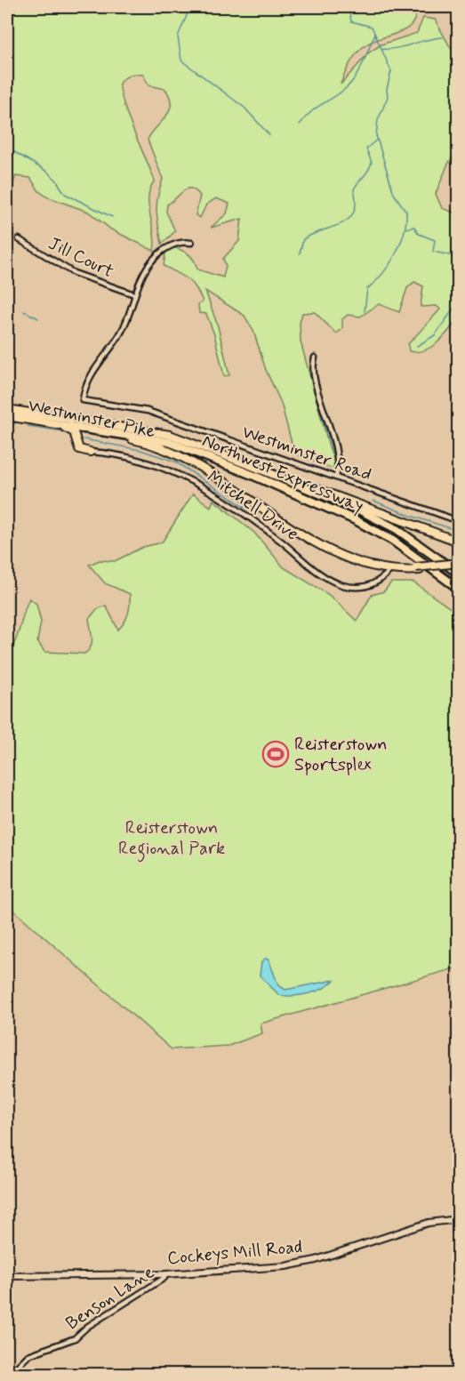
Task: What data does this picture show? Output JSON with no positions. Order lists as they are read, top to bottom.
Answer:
{
  "streets": {
    "highway": ["Westminster Pike", "Northwest Expressway"],
    "street": [
      "Jill Court",
      "Westminster Road",
      "Mitchell Drive",
      "Cockeys Mill Road",
      "Benson Lane"
    ]
  },
  "crossings": [
    ["Jill Court", "Westminster Road"],
    ["Westminster Pike", "Northwest Expressway"],
    ["Westminster Pike", "Mitchell Drive"],
    ["Cockeys Mill Road", "Benson Lane"]
  ],
  "parks": ["Reisterstown Regional Park"],
  "places": {
    "sports": ["Reisterstown Sportsplex"]
  }
}
